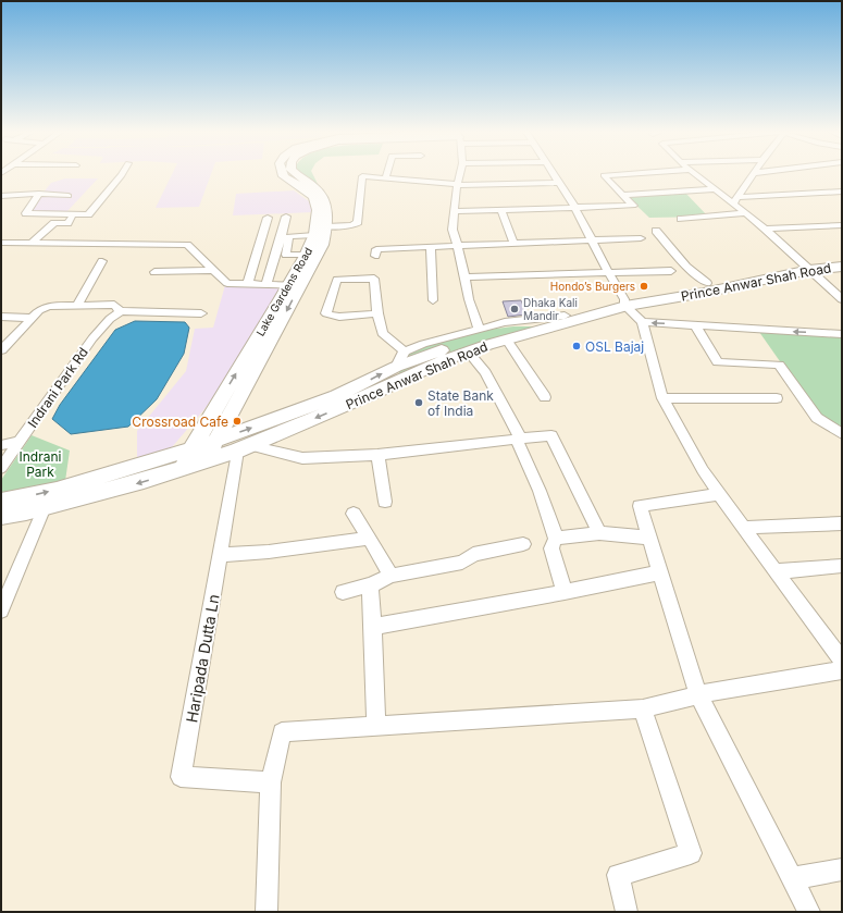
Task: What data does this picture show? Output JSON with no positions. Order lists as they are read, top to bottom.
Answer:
{
  "streets": {
    "main road": ["Prince Anwar Shah Road", "Lake Gardens Road"],
    "street": ["Indrani Park Rd", "Haripada Dutta Ln"]
  },
  "crossings": [
    ["Prince Anwar Shah Road", "Lake Gardens Road"],
    ["Prince Anwar Shah Road", "Haripada Dutta Ln"]
  ],
  "parks": ["Indrani Park"],
  "places": [
    "Hondo’s Burgers",
    "Dhaka Kali Mandir",
    "OSL Bajaj",
    "State Bank of India",
    "Crossroad Cafe"
  ]
}
